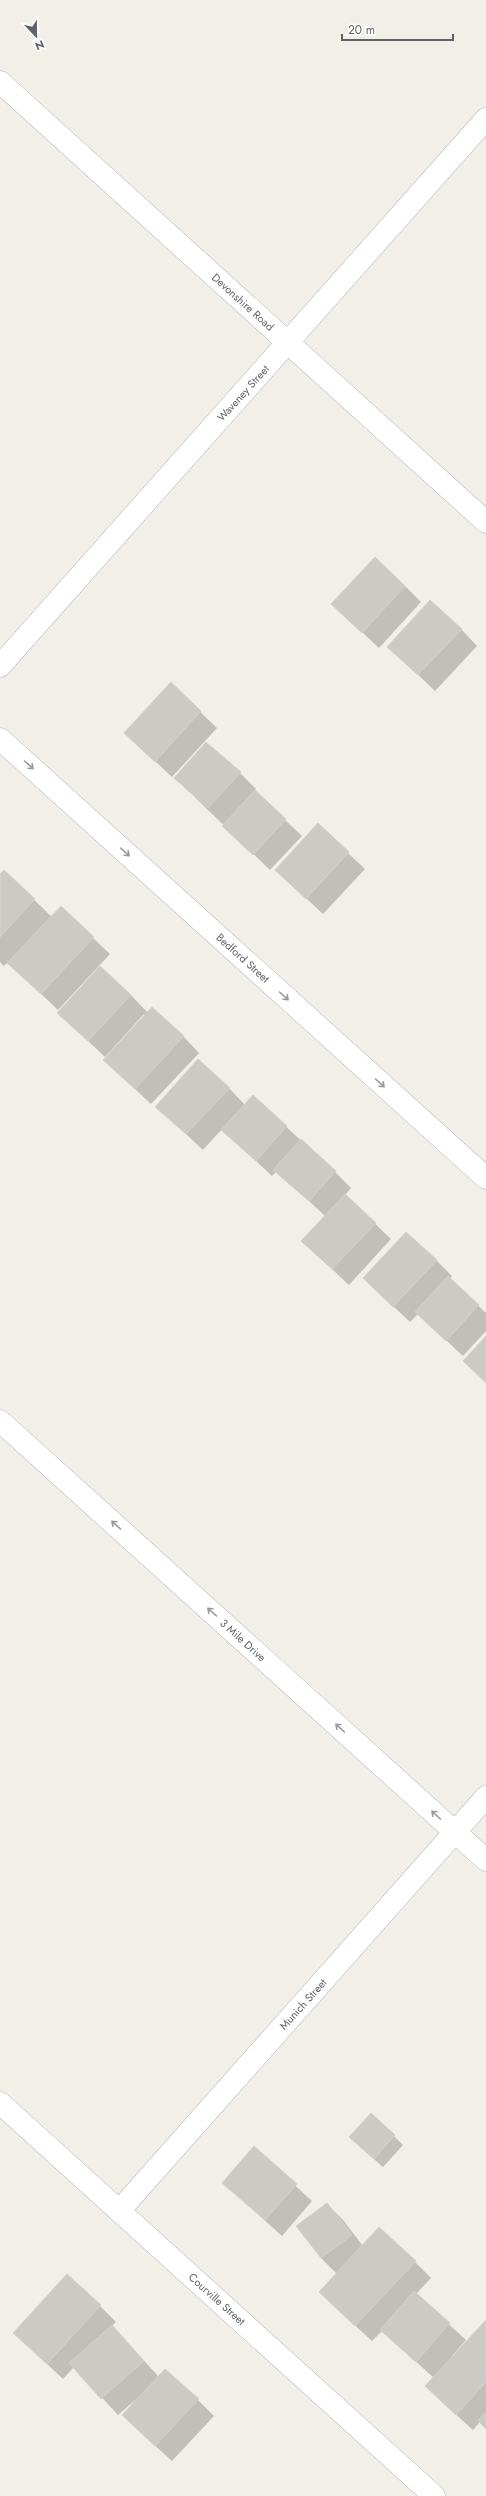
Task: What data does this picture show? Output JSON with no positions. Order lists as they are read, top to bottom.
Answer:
{
  "streets": {
    "street": [
      "Devonshire Road",
      "Waveney Street",
      "Bedford Street",
      "3 Mile Drive",
      "Munich Street",
      "Courville Street"
    ]
  },
  "crossings": [
    ["Devonshire Road", "Waveney Street"],
    ["3 Mile Drive", "Munich Street"],
    ["Munich Street", "Courville Street"]
  ],
  "one_way": ["Bedford Street", "3 Mile Drive"],
  "scale_bar": "20 m",
  "north": "bottom"
}
